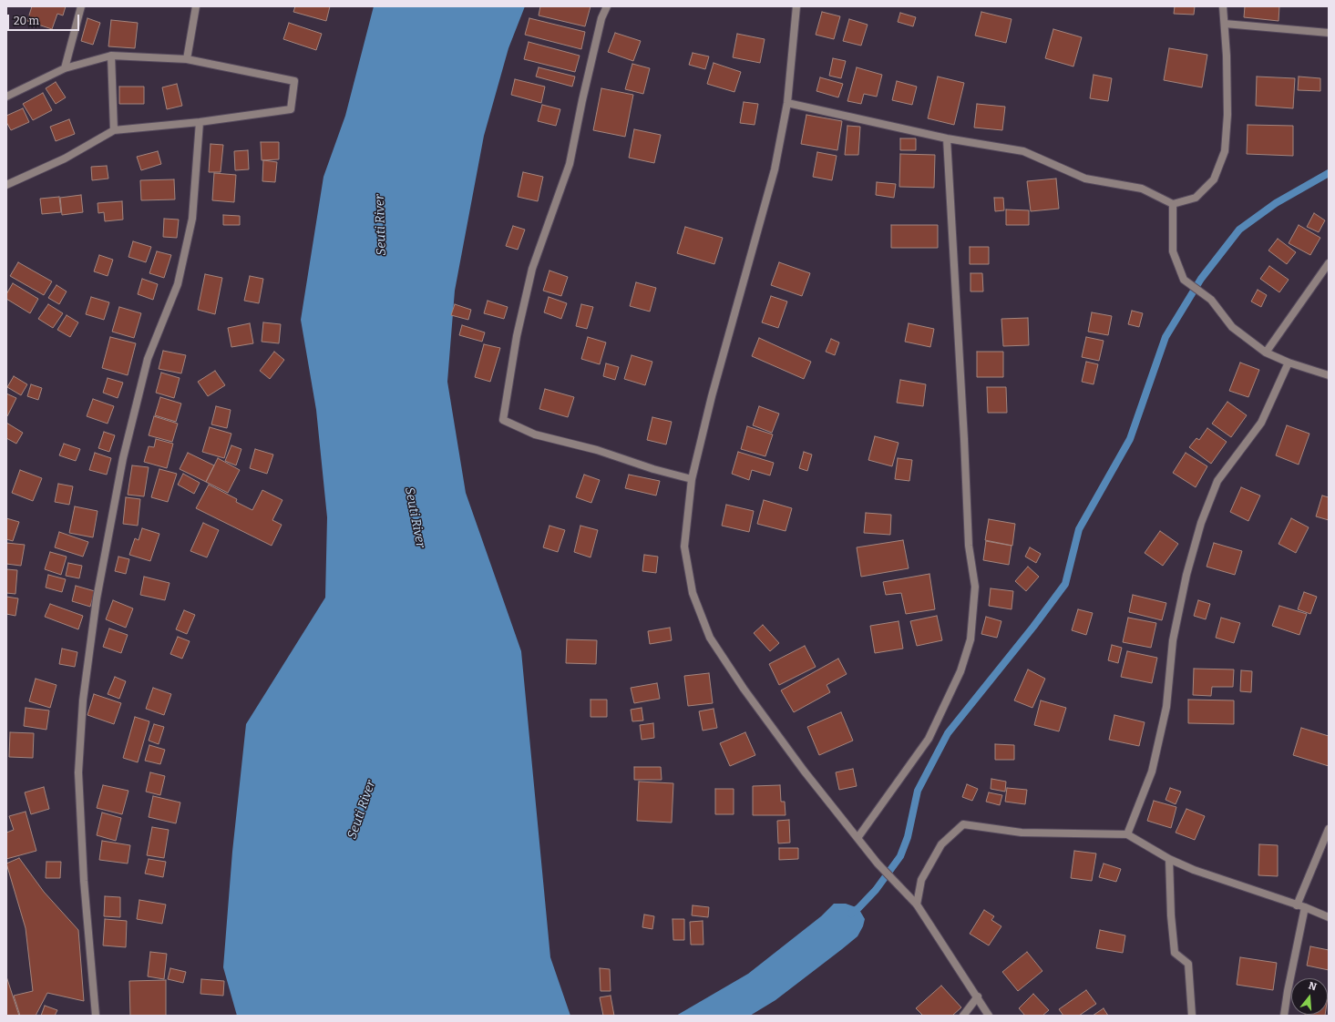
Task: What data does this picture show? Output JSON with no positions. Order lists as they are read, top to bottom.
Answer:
{
  "water": ["Seuti River"],
  "scale_bar": "20 m",
  "north": "top"
}
